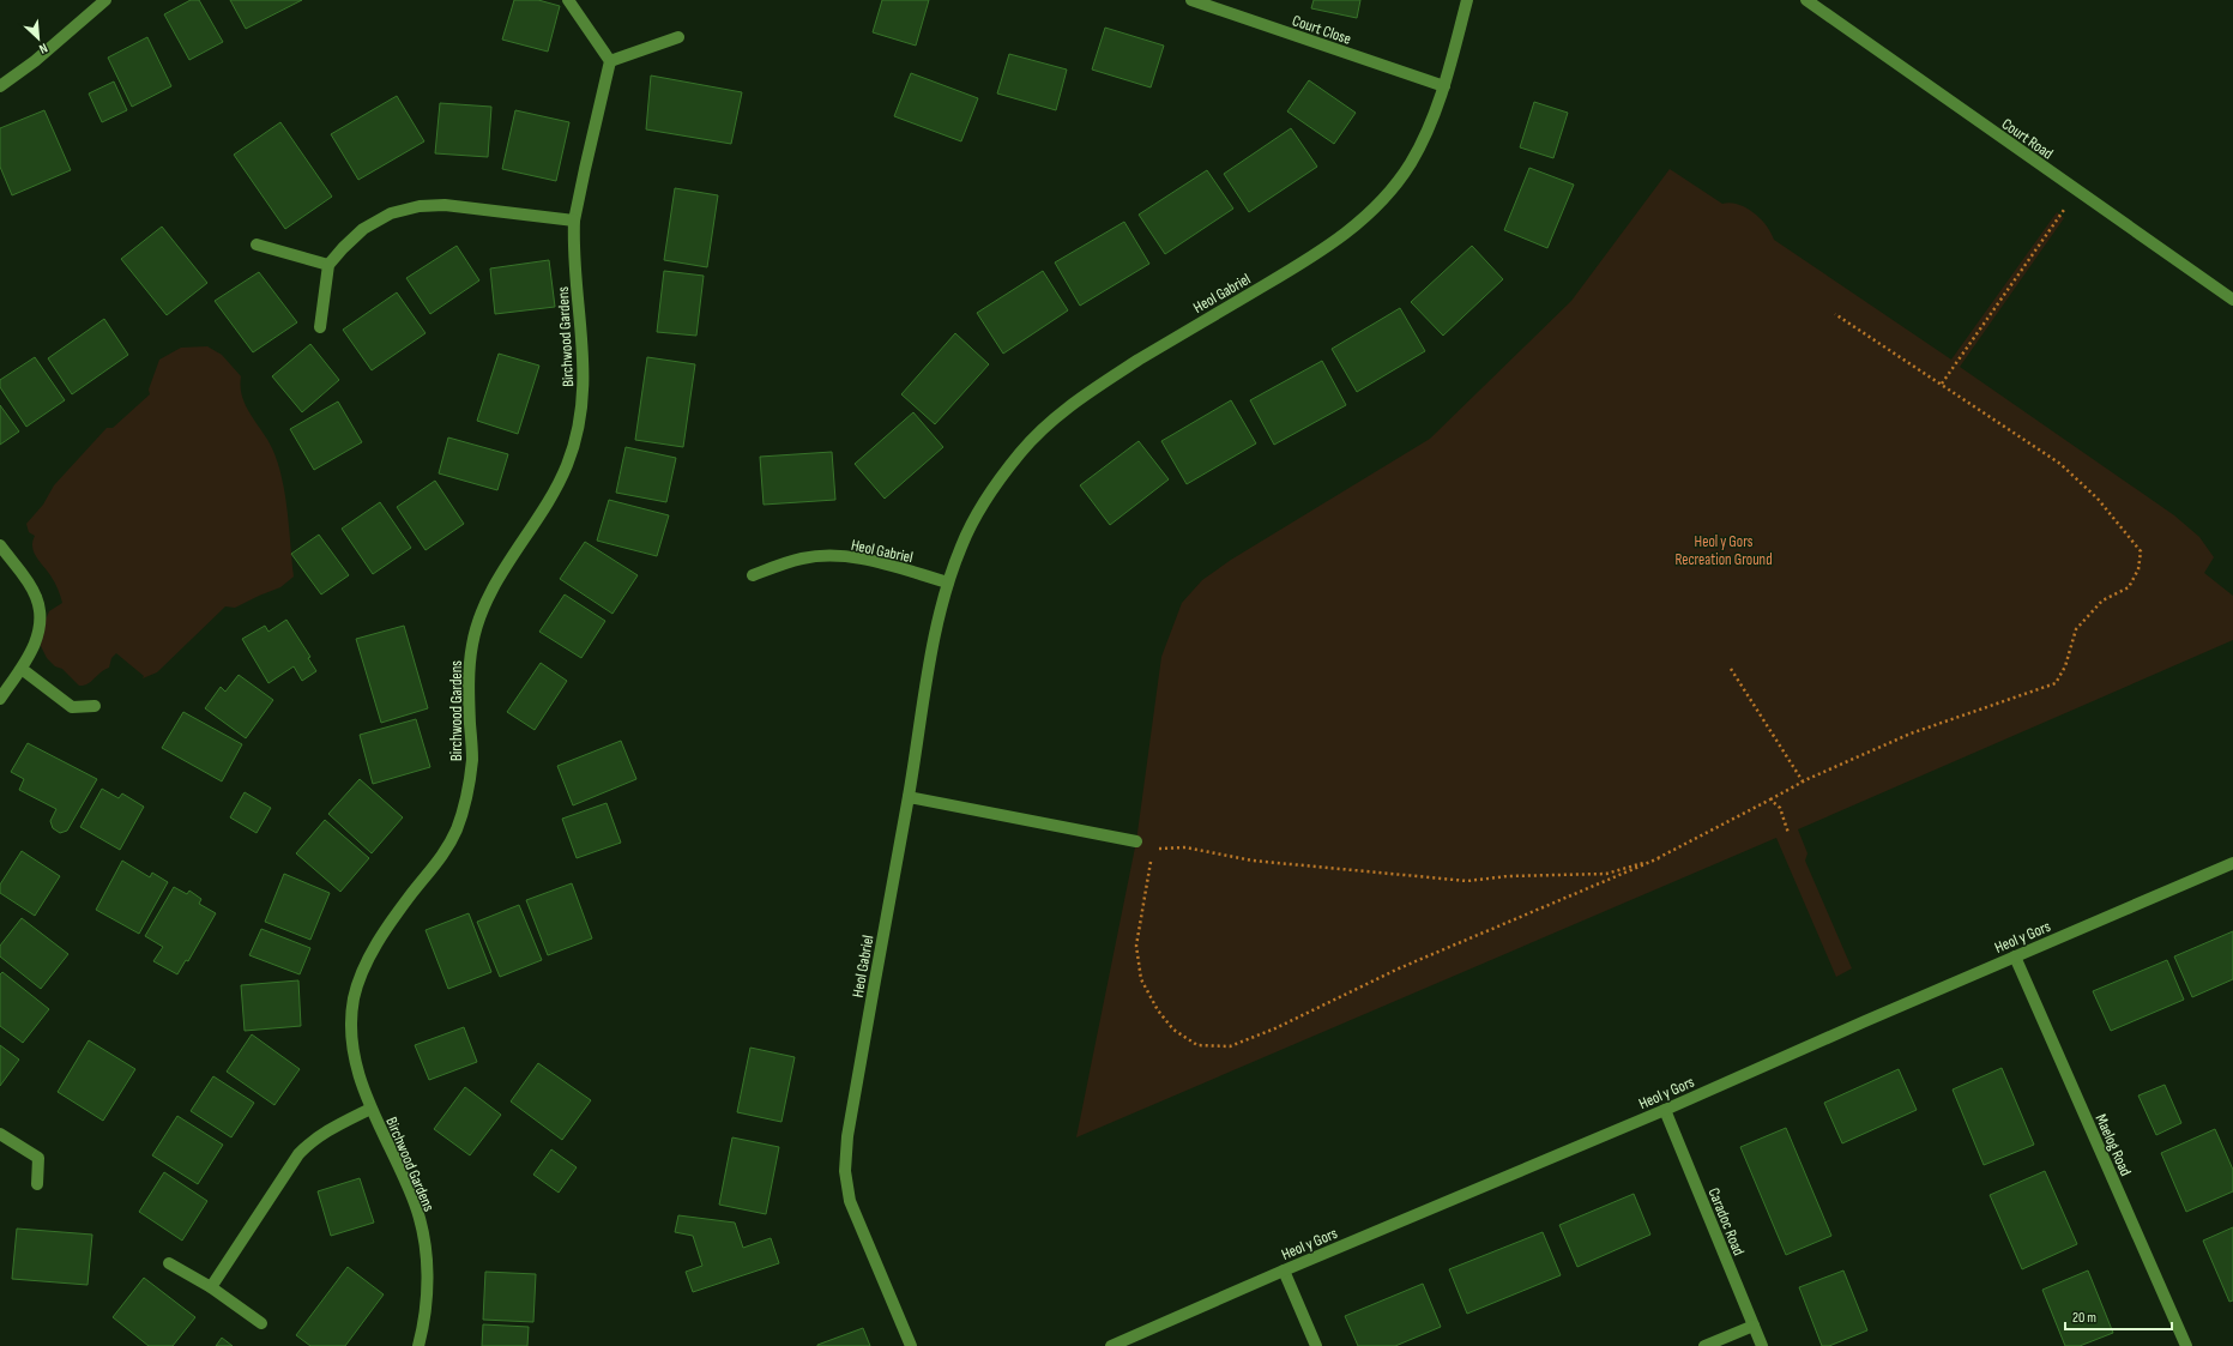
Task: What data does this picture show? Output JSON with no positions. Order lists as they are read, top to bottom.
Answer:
{
  "streets": {
    "street": [
      "Court Close",
      "Court Road",
      "Heol Gabriel",
      "Birchwood Gardens",
      "Heol y Gors",
      "Maelog Road",
      "Caradoc Road"
    ]
  },
  "crossings": [
    ["Court Close", "Heol Gabriel"],
    ["Heol y Gors", "Maelog Road"],
    ["Heol y Gors", "Caradoc Road"]
  ],
  "parks": ["Heol y Gors Recreation Ground"],
  "scale_bar": "20 m",
  "north": "bottom right"
}
